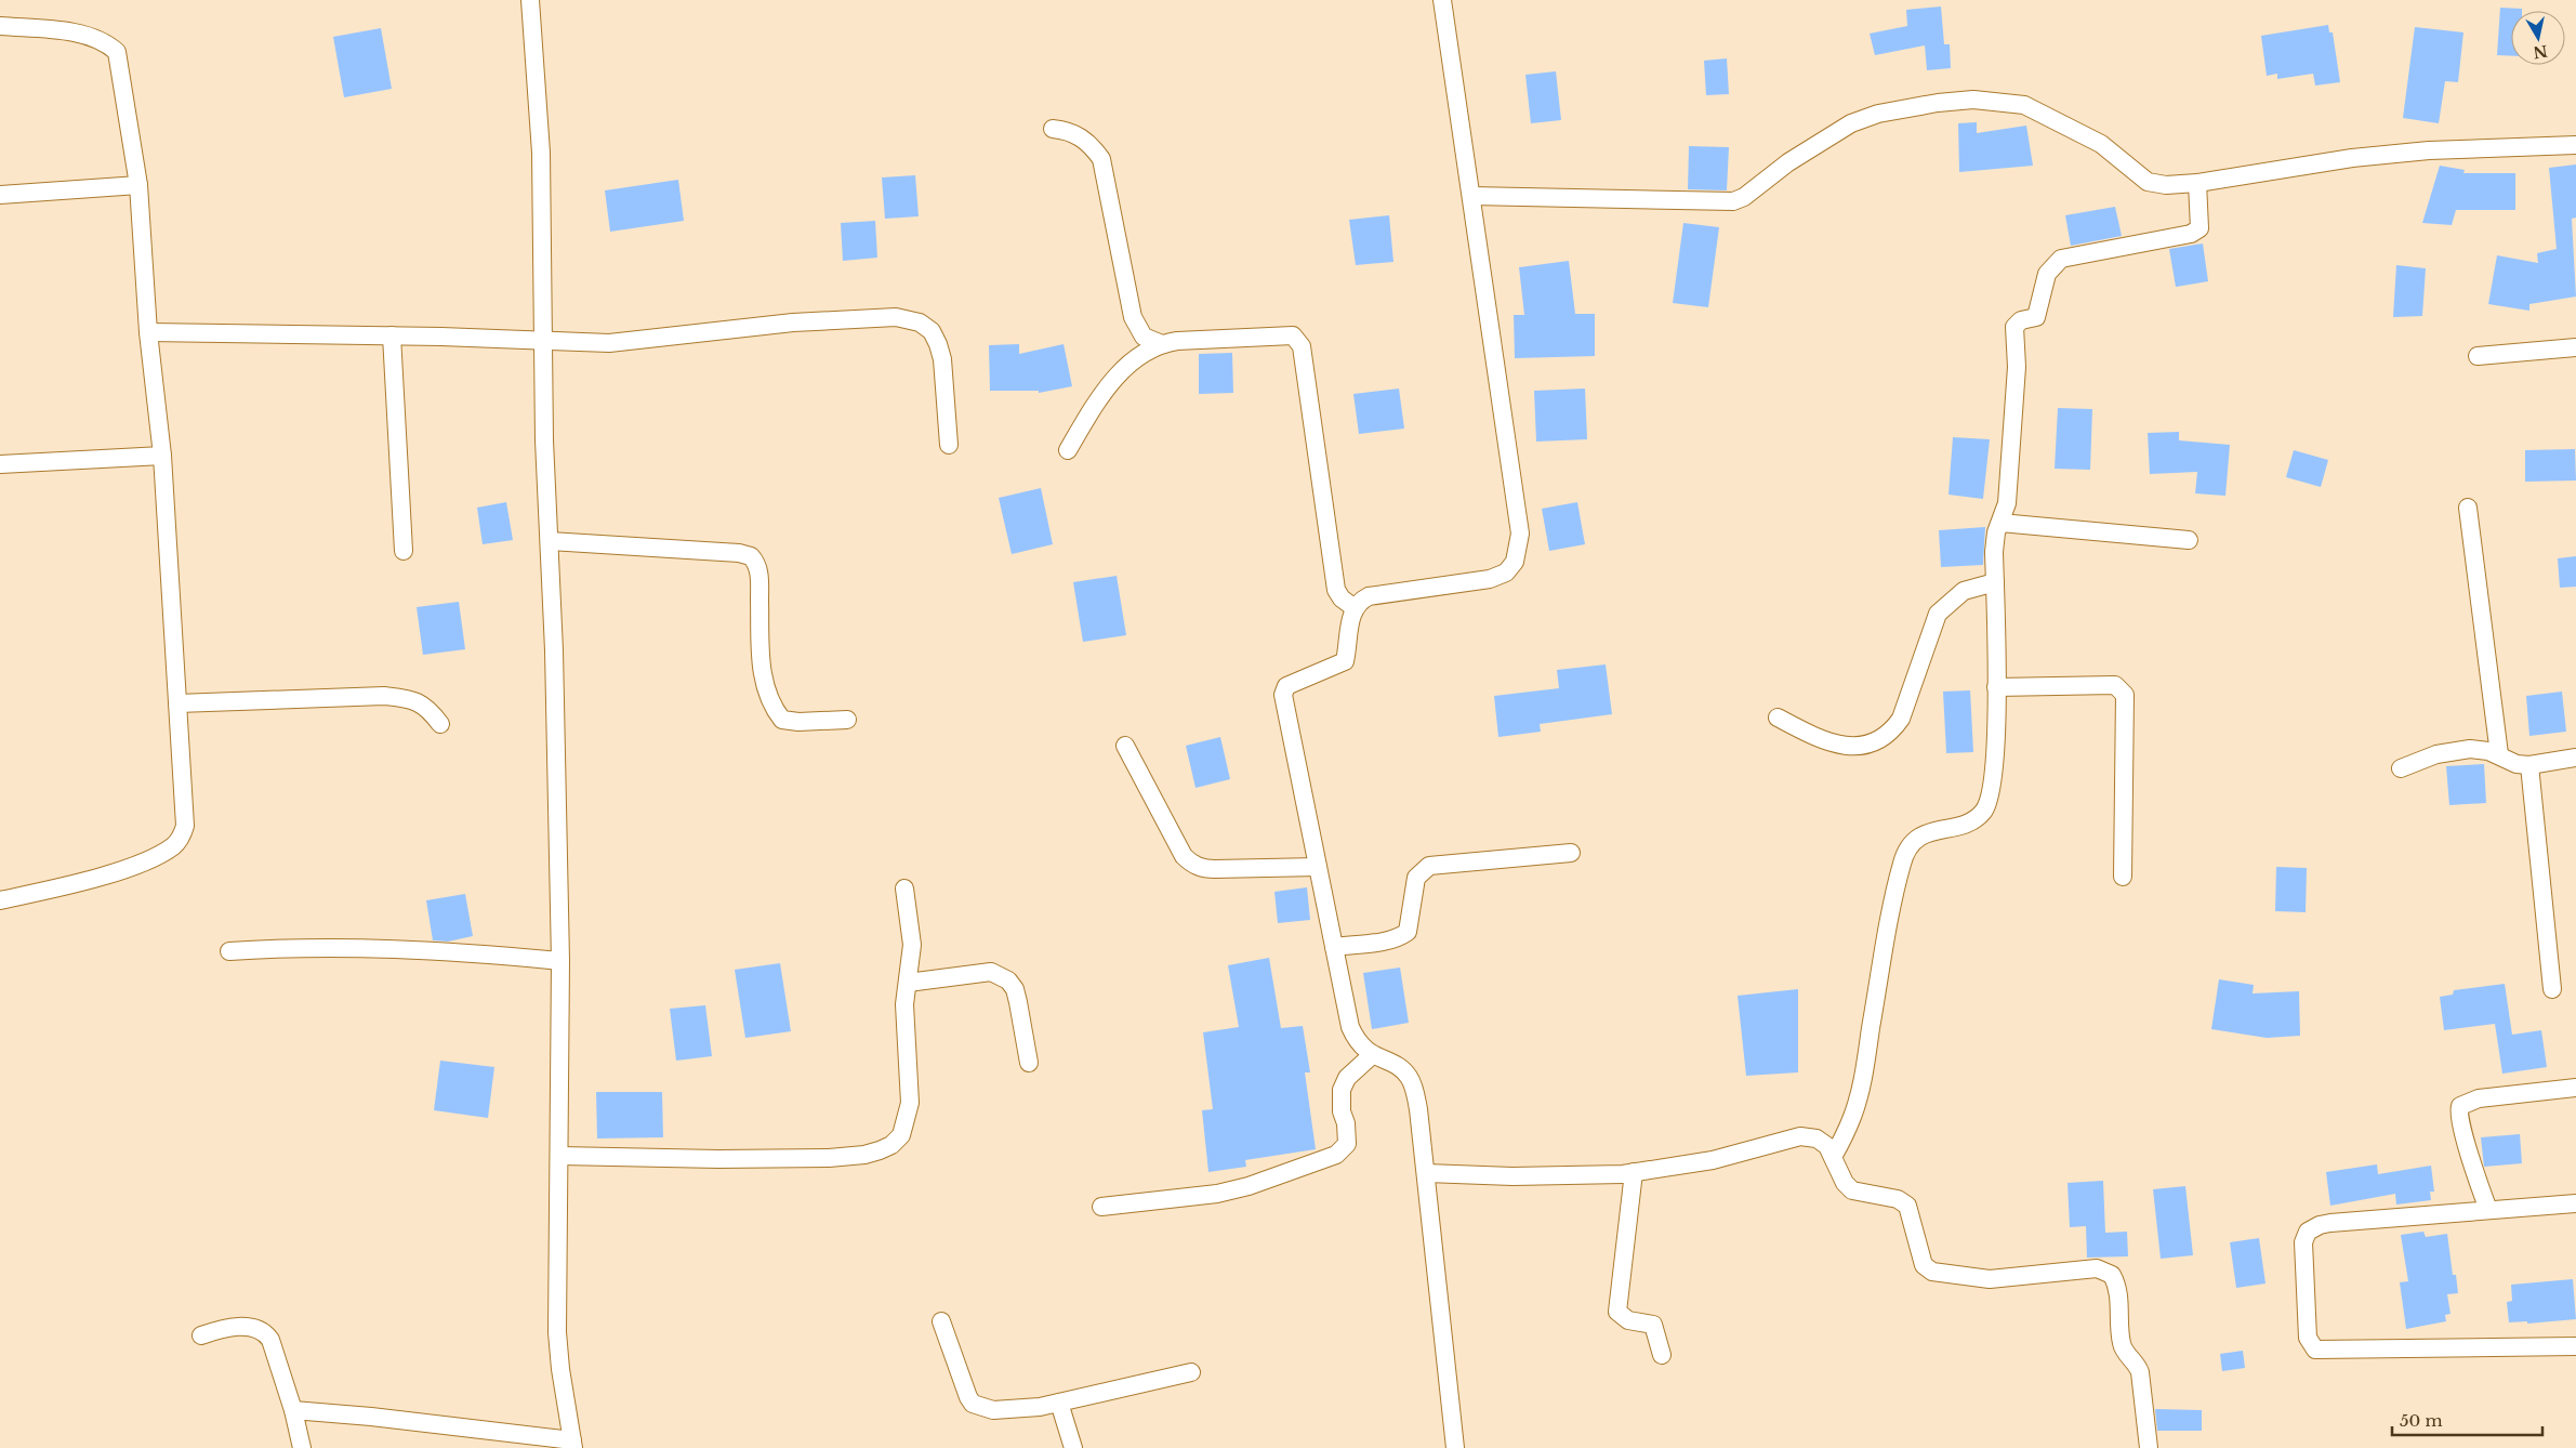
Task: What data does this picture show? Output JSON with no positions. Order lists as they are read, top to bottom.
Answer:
{
  "scale_bar": "50 m",
  "north": "bottom"
}
